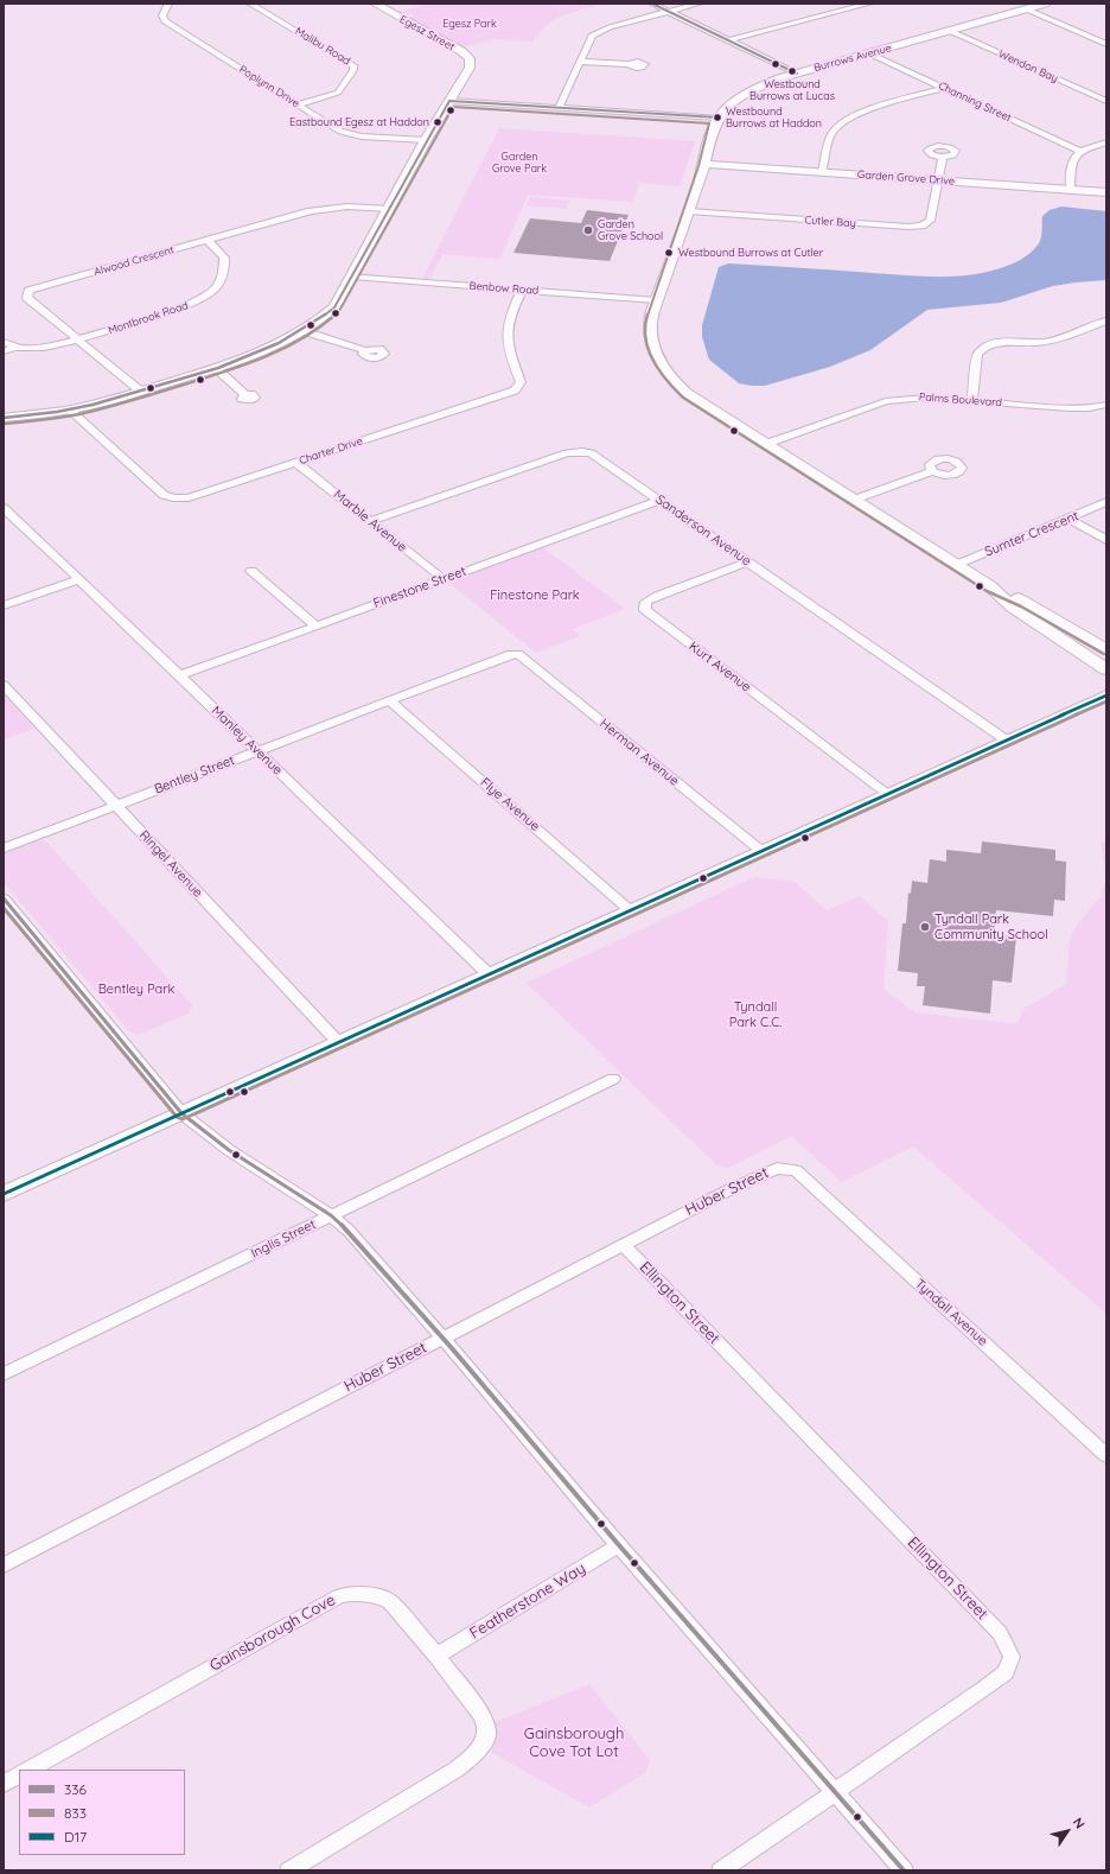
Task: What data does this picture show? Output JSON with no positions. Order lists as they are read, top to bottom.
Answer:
{
  "streets": {
    "street": [
      "Egesz Street",
      "Malibu Road",
      "Burrows Avenue",
      "Wendon Bay",
      "Poplynn Drive",
      "Channing Street",
      "Garden Grove Drive",
      "Cutler Bay",
      "Alwood Crescent",
      "Benbow Road",
      "Montbrook Road",
      "Palms Boulevard",
      "Charter Drive",
      "Marble Avenue",
      "Sanderson Avenue",
      "Sumter Crescent",
      "Finestone Street",
      "Kurt Avenue",
      "Manley Avenue",
      "Herman Avenue",
      "Bentley Street",
      "Flye Avenue",
      "Ringel Avenue",
      "Huber Street",
      "Inglis Street",
      "Ellington Street",
      "Tyndall Avenue",
      "Featherstone Way",
      "Gainsborough Cove"
    ]
  },
  "crossings": [
    ["Egesz Street", "Poplynn Drive"],
    ["Egesz Street", "Alwood Crescent"],
    ["Egesz Street", "Benbow Road"],
    ["Egesz Street", "Charter Drive"],
    ["Malibu Road", "Poplynn Drive"],
    ["Burrows Avenue", "Wendon Bay"],
    ["Burrows Avenue", "Channing Street"],
    ["Burrows Avenue", "Garden Grove Drive"],
    ["Burrows Avenue", "Cutler Bay"],
    ["Burrows Avenue", "Benbow Road"],
    ["Burrows Avenue", "Palms Boulevard"],
    ["Burrows Avenue", "Sumter Crescent"],
    ["Garden Grove Drive", "Cutler Bay"],
    ["Alwood Crescent", "Montbrook Road"],
    ["Benbow Road", "Charter Drive"],
    ["Charter Drive", "Marble Avenue"],
    ["Marble Avenue", "Sanderson Avenue"],
    ["Marble Avenue", "Finestone Street"],
    ["Sanderson Avenue", "Finestone Street"],
    ["Sanderson Avenue", "Kurt Avenue"],
    ["Finestone Street", "Manley Avenue"],
    ["Manley Avenue", "Bentley Street"],
    ["Herman Avenue", "Bentley Street"],
    ["Bentley Street", "Flye Avenue"],
    ["Bentley Street", "Ringel Avenue"],
    ["Huber Street", "Ellington Street"],
    ["Huber Street", "Tyndall Avenue"],
    ["Featherstone Way", "Gainsborough Cove"]
  ],
  "parks": [
    "Egesz Park",
    "Garden Grove Park",
    "Finestone Park",
    "Bentley Park",
    "Tyndall Park C.C.",
    "Gainsborough Cove Tot Lot"
  ],
  "places": [
    "Westbound Burrows at Lucas",
    "Westbound Burrows at Haddon",
    "Eastbound Egesz at Haddon",
    "Garden Grove School",
    "Westbound Burrows at Cutler",
    "Tyndall Park Community School"
  ],
  "lines": ["transit line 336", "transit line 833", "transit line D17"],
  "legend": ["336", "833", "D17"],
  "north": "top right"
}
